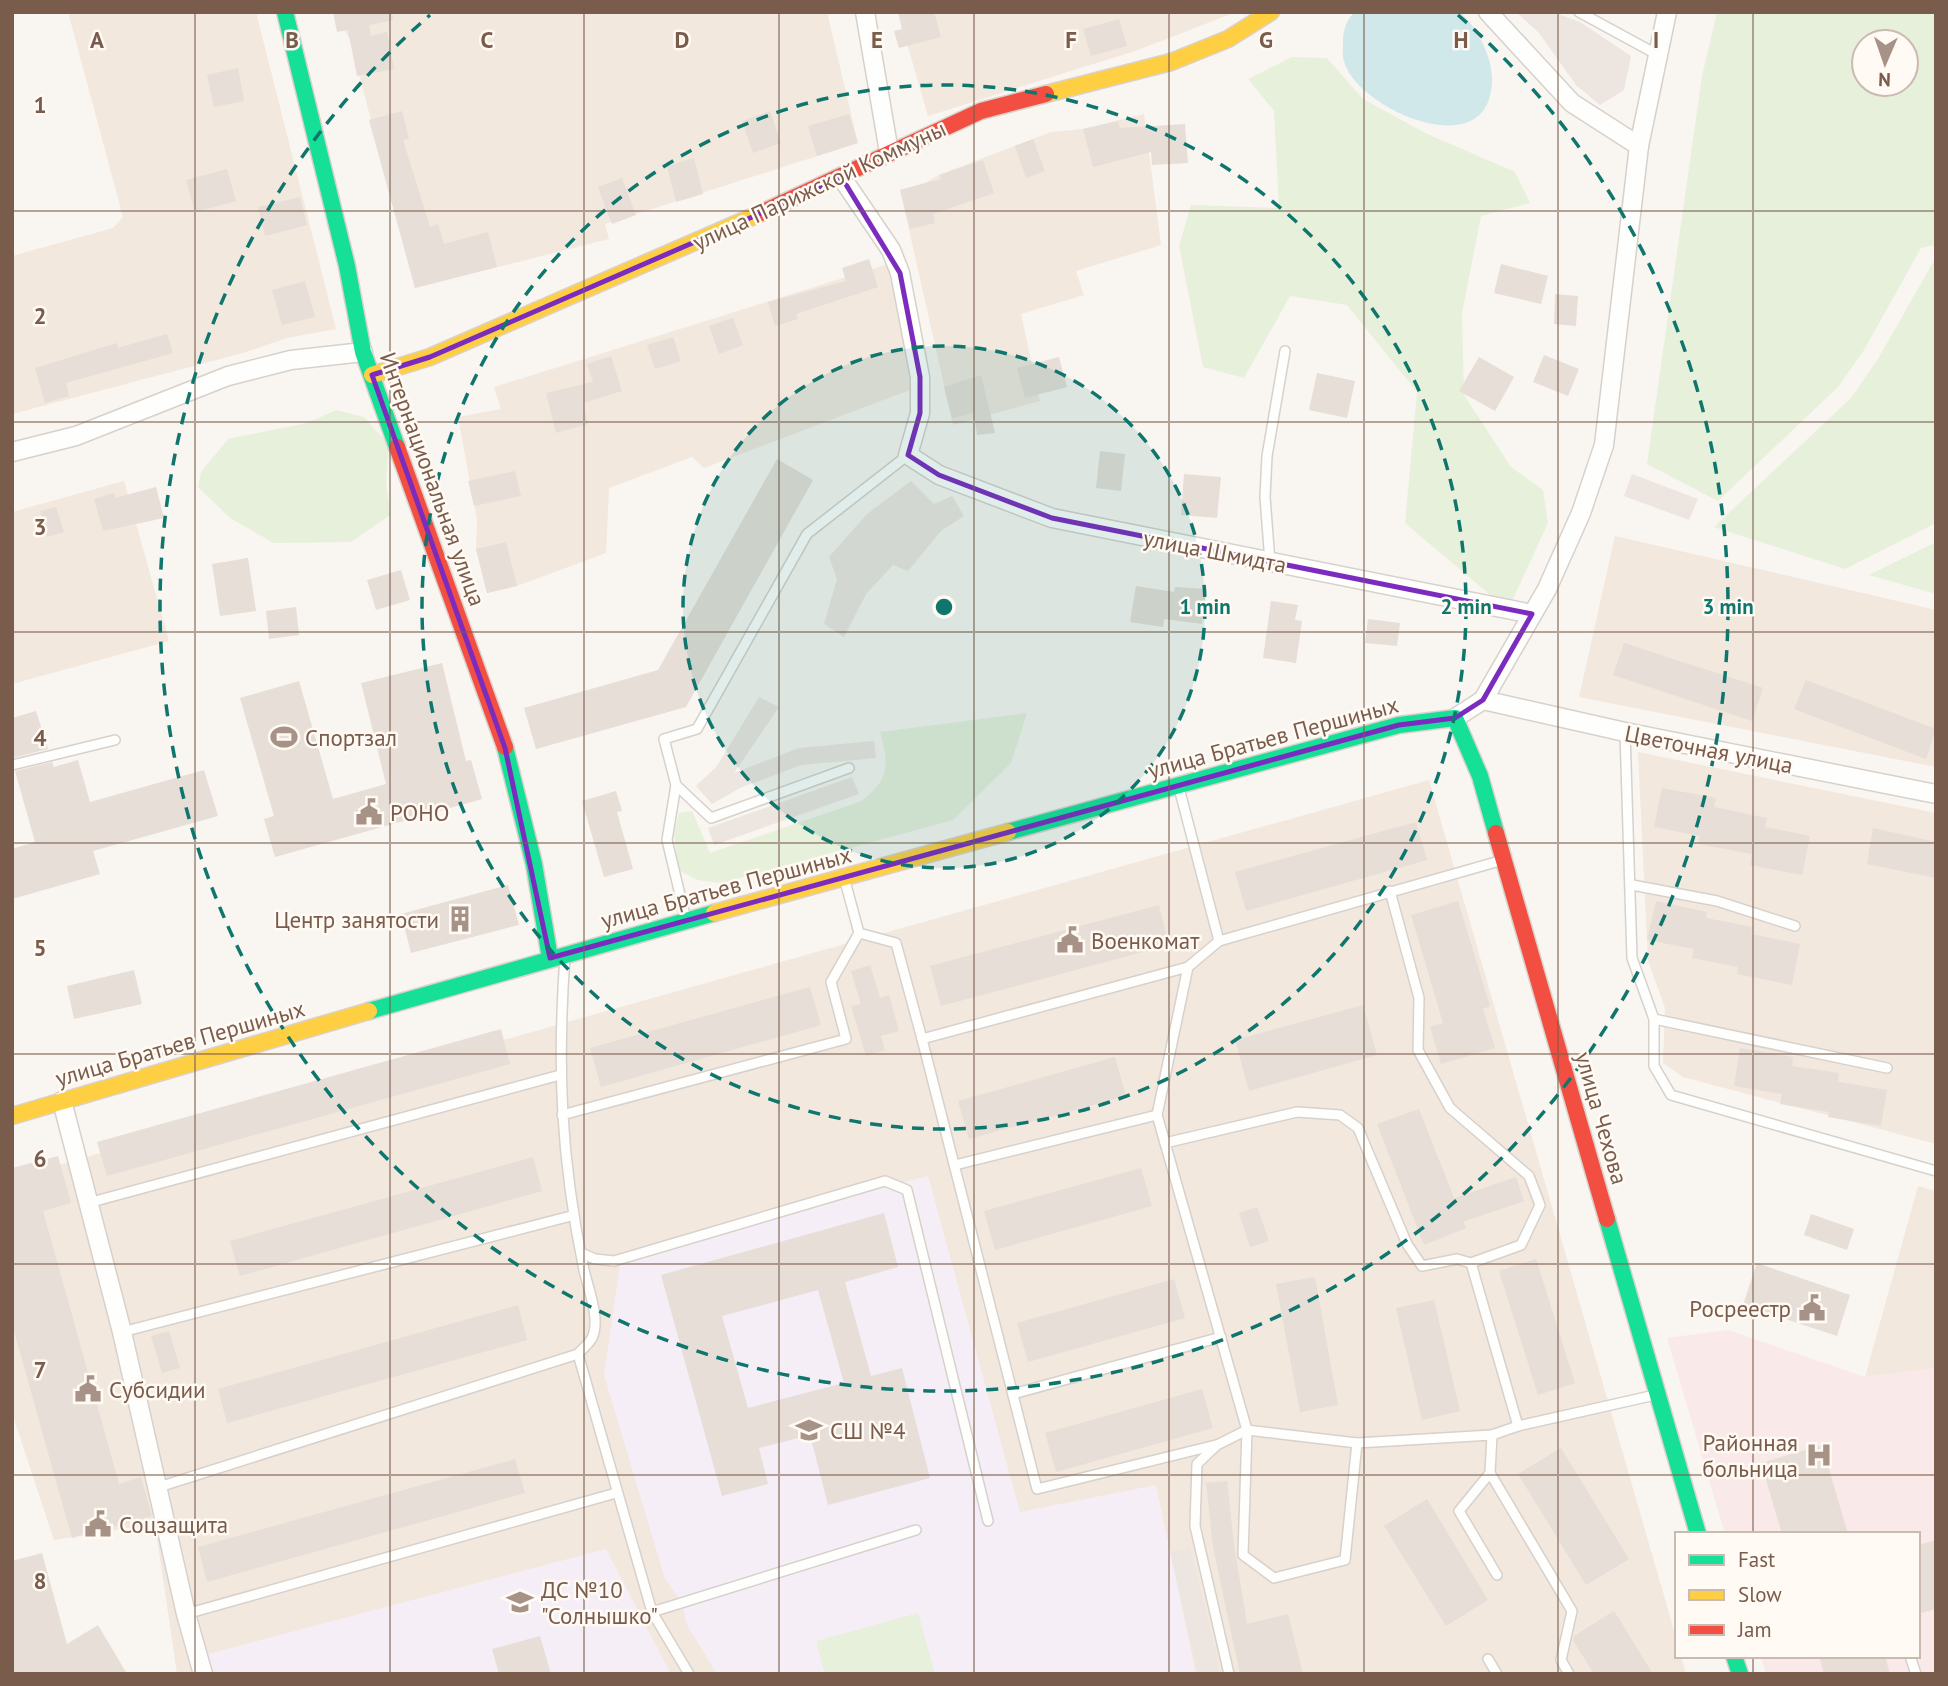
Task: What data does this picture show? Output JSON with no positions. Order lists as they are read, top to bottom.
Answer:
{
  "streets": {
    "street": [
      "улица Парижской Коммуны",
      "Интернациональная улица",
      "улица Шмидта",
      "улица Братьев Першиных",
      "Цветочная улица",
      "улица Чехова"
    ]
  },
  "crossings": [
    ["улица Парижской Коммуны", "Интернациональная улица"],
    ["Интернациональная улица", "улица Братьев Першиных"],
    ["улица Братьев Першиных", "улица Чехова"]
  ],
  "places": {
    "sports": ["Спортзал"],
    "public building": [
      "РОНО",
      "Военкомат",
      "Росреестр",
      "Субсидии",
      "Соцзащита"
    ],
    "building": ["Центр занятости"],
    "school or university": ["СШ №4", "ДС №10 \"Солнышко\""],
    "hospital": ["Районная больница"]
  },
  "legend": ["Fast", "Slow", "Jam"],
  "north": "bottom",
  "grid": {
    "columns": [
      "A",
      "B",
      "C",
      "D",
      "E",
      "F",
      "G",
      "H",
      "I"
    ],
    "rows": [
      "1",
      "2",
      "3",
      "4",
      "5",
      "6",
      "7",
      "8"
    ]
  },
  "rings": ["1 min", "2 min", "3 min"]
}
